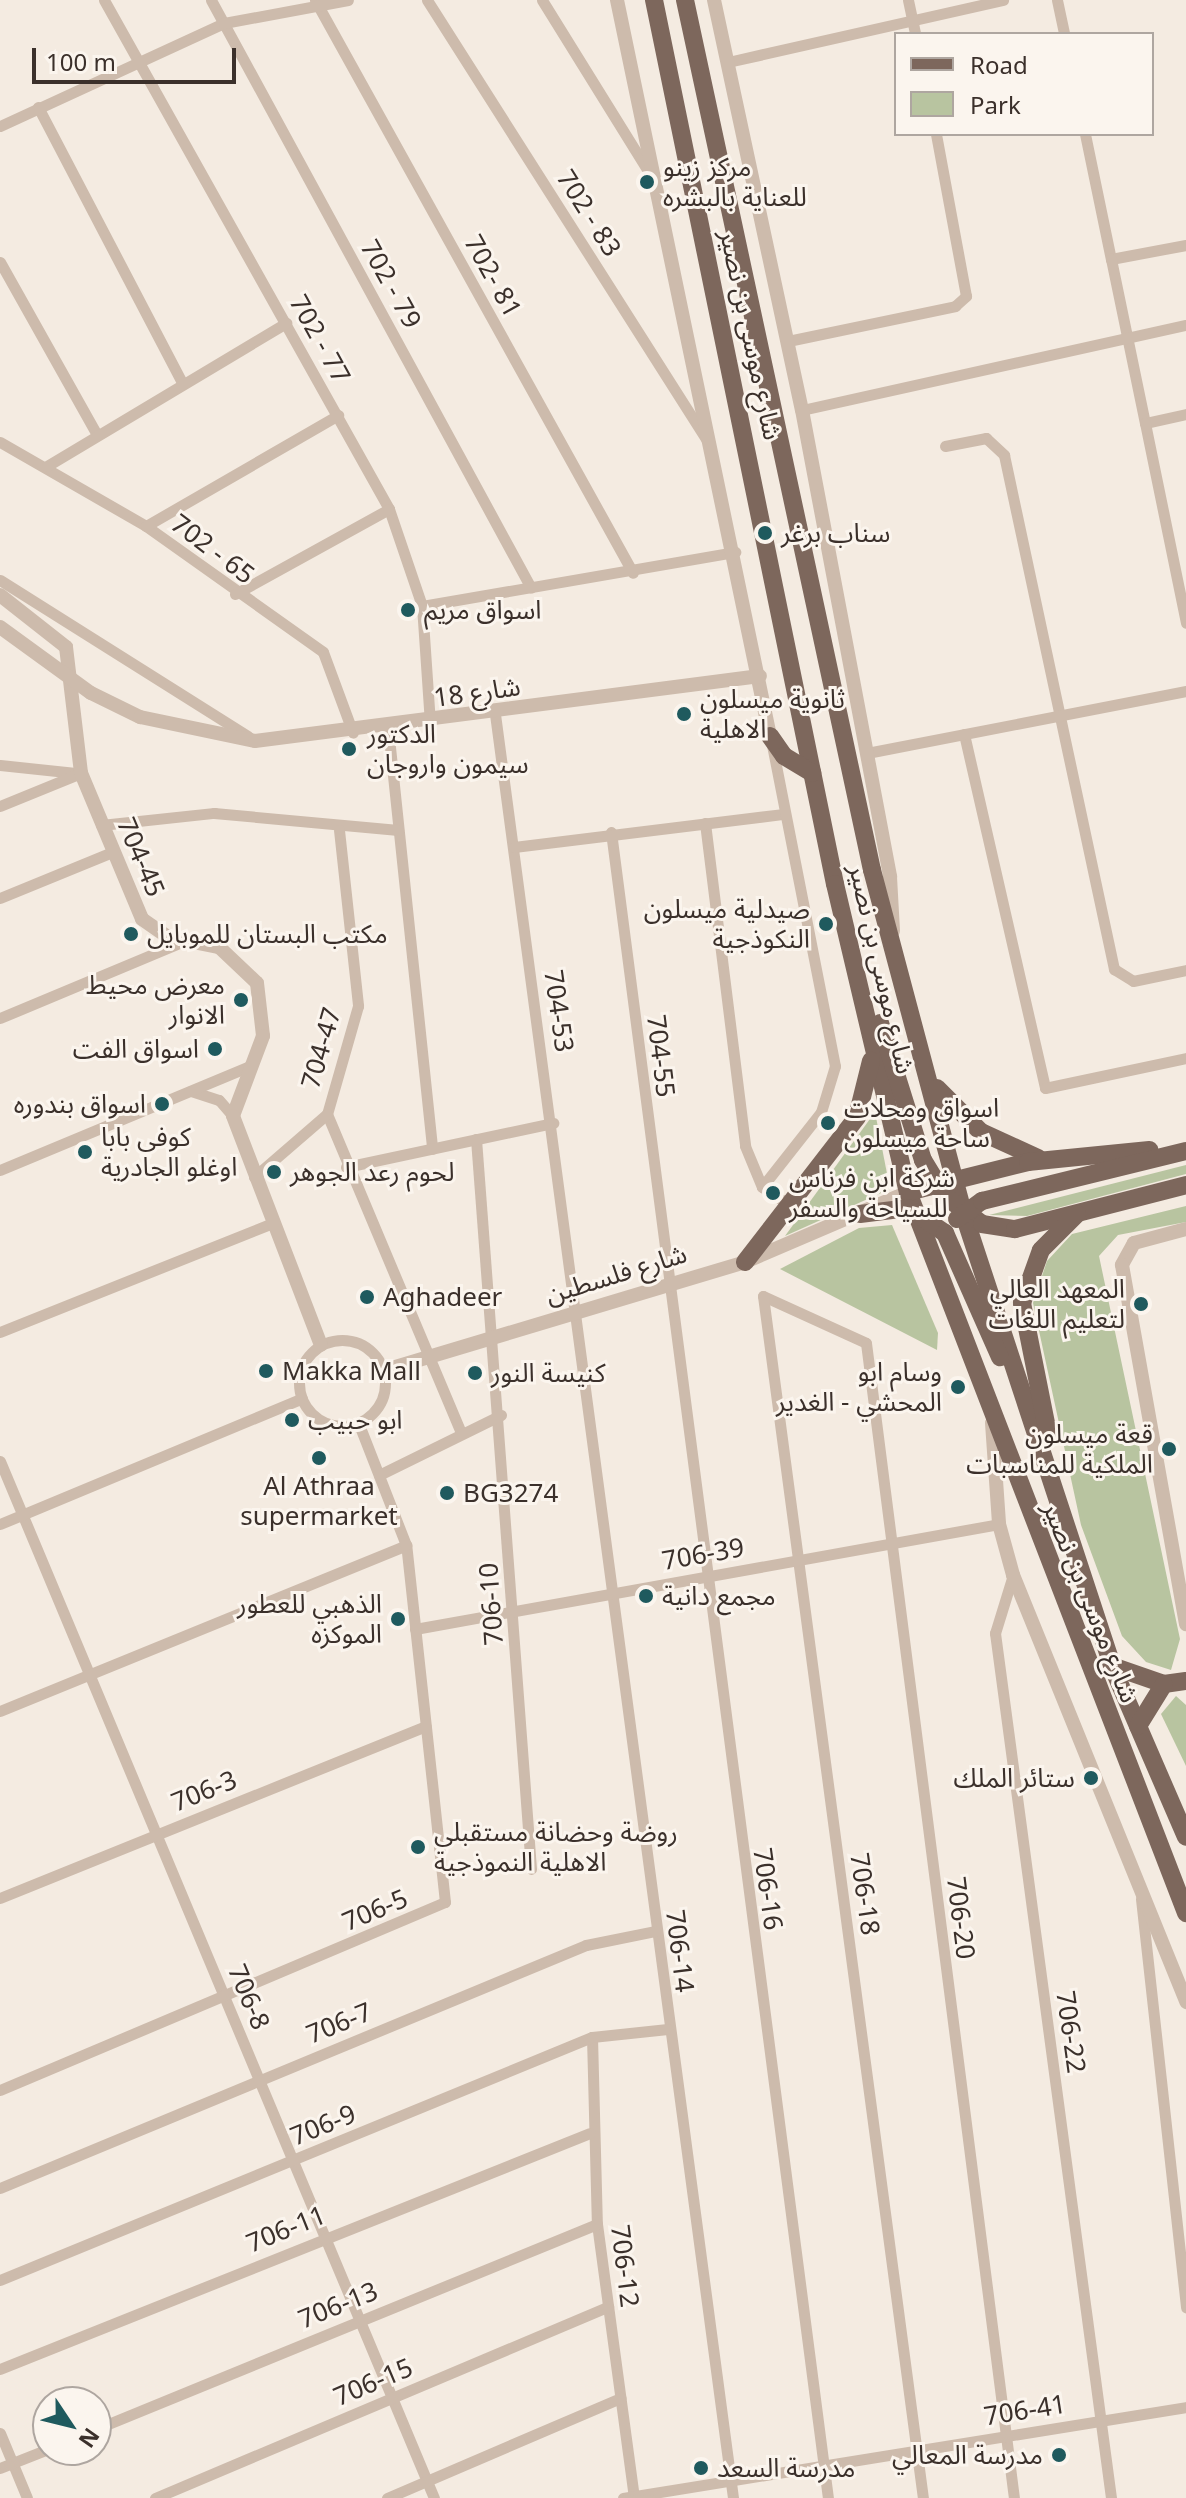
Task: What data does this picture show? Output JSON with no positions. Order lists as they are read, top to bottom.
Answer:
{
  "streets": {
    "main road": ["شارع موسى بن نصير"],
    "street": [
      "702 - 83",
      "702- 81",
      "702 - 79",
      "702 - 77",
      "702 - 65",
      "شارع 18",
      "704-45",
      "704-53",
      "704-47",
      "704-55",
      "شارع فلسطين",
      "706-39",
      "706-10",
      "706-3",
      "706-16",
      "706-18",
      "706-5",
      "706-20",
      "706-14",
      "706-8",
      "706-7",
      "706-22",
      "706-9",
      "706-11",
      "706-12",
      "706-13",
      "706-15",
      "706-41"
    ]
  },
  "crossings": [
    ["شارع موسى بن نصير", "شارع فلسطين"],
    ["702 - 77", "شارع 18"],
    ["702 - 65", "شارع 18"],
    ["شارع 18", "704-45"],
    ["شارع 18", "704-53"],
    ["704-53", "شارع فلسطين"],
    ["704-53", "706-14"],
    ["704-47", "شارع فلسطين"],
    ["704-55", "شارع فلسطين"],
    ["704-55", "706-16"],
    ["شارع فلسطين", "706-10"],
    ["شارع فلسطين", "706-16"],
    ["شارع فلسطين", "706-5"],
    ["شارع فلسطين", "706-14"],
    ["706-39", "706-10"],
    ["706-39", "706-16"],
    ["706-39", "706-18"],
    ["706-39", "706-5"],
    ["706-39", "706-20"],
    ["706-39", "706-14"],
    ["706-3", "706-5"],
    ["706-3", "706-8"],
    ["706-16", "706-41"],
    ["706-18", "706-20"],
    ["706-18", "706-41"],
    ["706-5", "706-8"],
    ["706-20", "706-41"],
    ["706-14", "706-7"],
    ["706-14", "706-9"],
    ["706-14", "706-41"],
    ["706-8", "706-7"],
    ["706-8", "706-9"],
    ["706-8", "706-11"],
    ["706-8", "706-13"],
    ["706-8", "706-15"],
    ["706-22", "706-41"],
    ["706-9", "706-12"],
    ["706-11", "706-12"],
    ["706-12", "706-13"],
    ["706-12", "706-15"],
    ["706-12", "706-41"]
  ],
  "places": [
    "مركز زينو للعناية بالبشره",
    "سناب برغر",
    "اسواق مريم",
    "ثانوية ميسلون الاهلية",
    "الدكتور سيمون واروجان",
    "صيدلية ميسلون النكوذجية",
    "مكتب البستان للموبايل",
    "معرض محيط الانوار",
    "اسواق الفت",
    "اسواق بندوره",
    "اسواق ومحلات ساحة ميسلون",
    "كوفي بابا اوغلو الجادرية",
    "لحوم رعد الجوهر",
    "شركة ابن فرناس للسياحة والسفر",
    "Aghadeer",
    "المعهد العالي لتعليم اللغات",
    "Makka Mall",
    "كنيسة النور",
    "وسام ابو المحشي - الغدير",
    "ابو حبيب",
    "قعة ميسلون الملكية للمناسبات",
    "Al Athraa supermarket",
    "BG3274",
    "مجمع دانية",
    "الذهبي للعطور الموكزه",
    "ستائر الملك",
    "روضة وحضانة مستقبلي الاهلية النموذجية",
    "مدرسة المعالي",
    "مدرسة السعد"
  ],
  "legend": ["Road", "Park"],
  "scale_bar": "100 m",
  "north": "bottom right"
}
